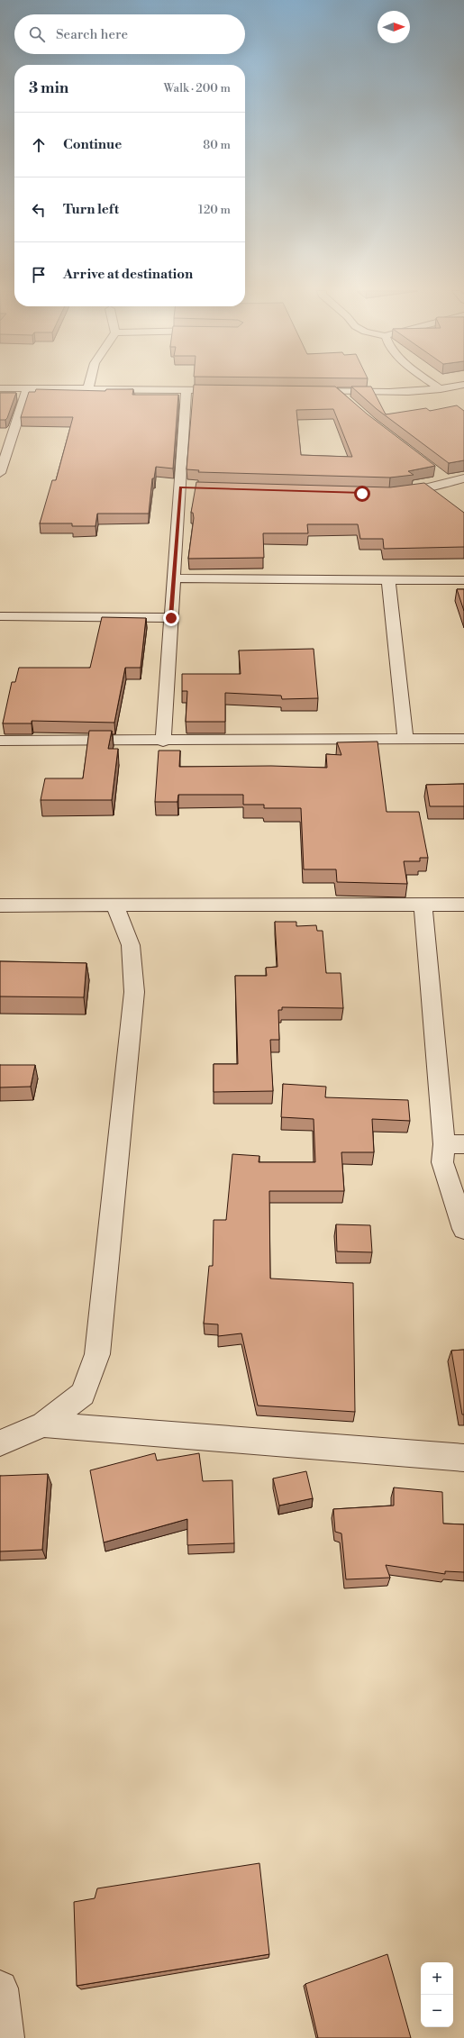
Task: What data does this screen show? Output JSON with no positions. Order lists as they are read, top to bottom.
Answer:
{
  "north": "right",
  "page": {
    "search": "Search here",
    "heading": ["3 min", "Walk · 200 m"],
    "list": [
      ["Continue", "80 m"],
      ["Turn left", "120 m"],
      "Arrive at destination"
    ],
    "map_buttons": ["+", "−"]
  }
}
